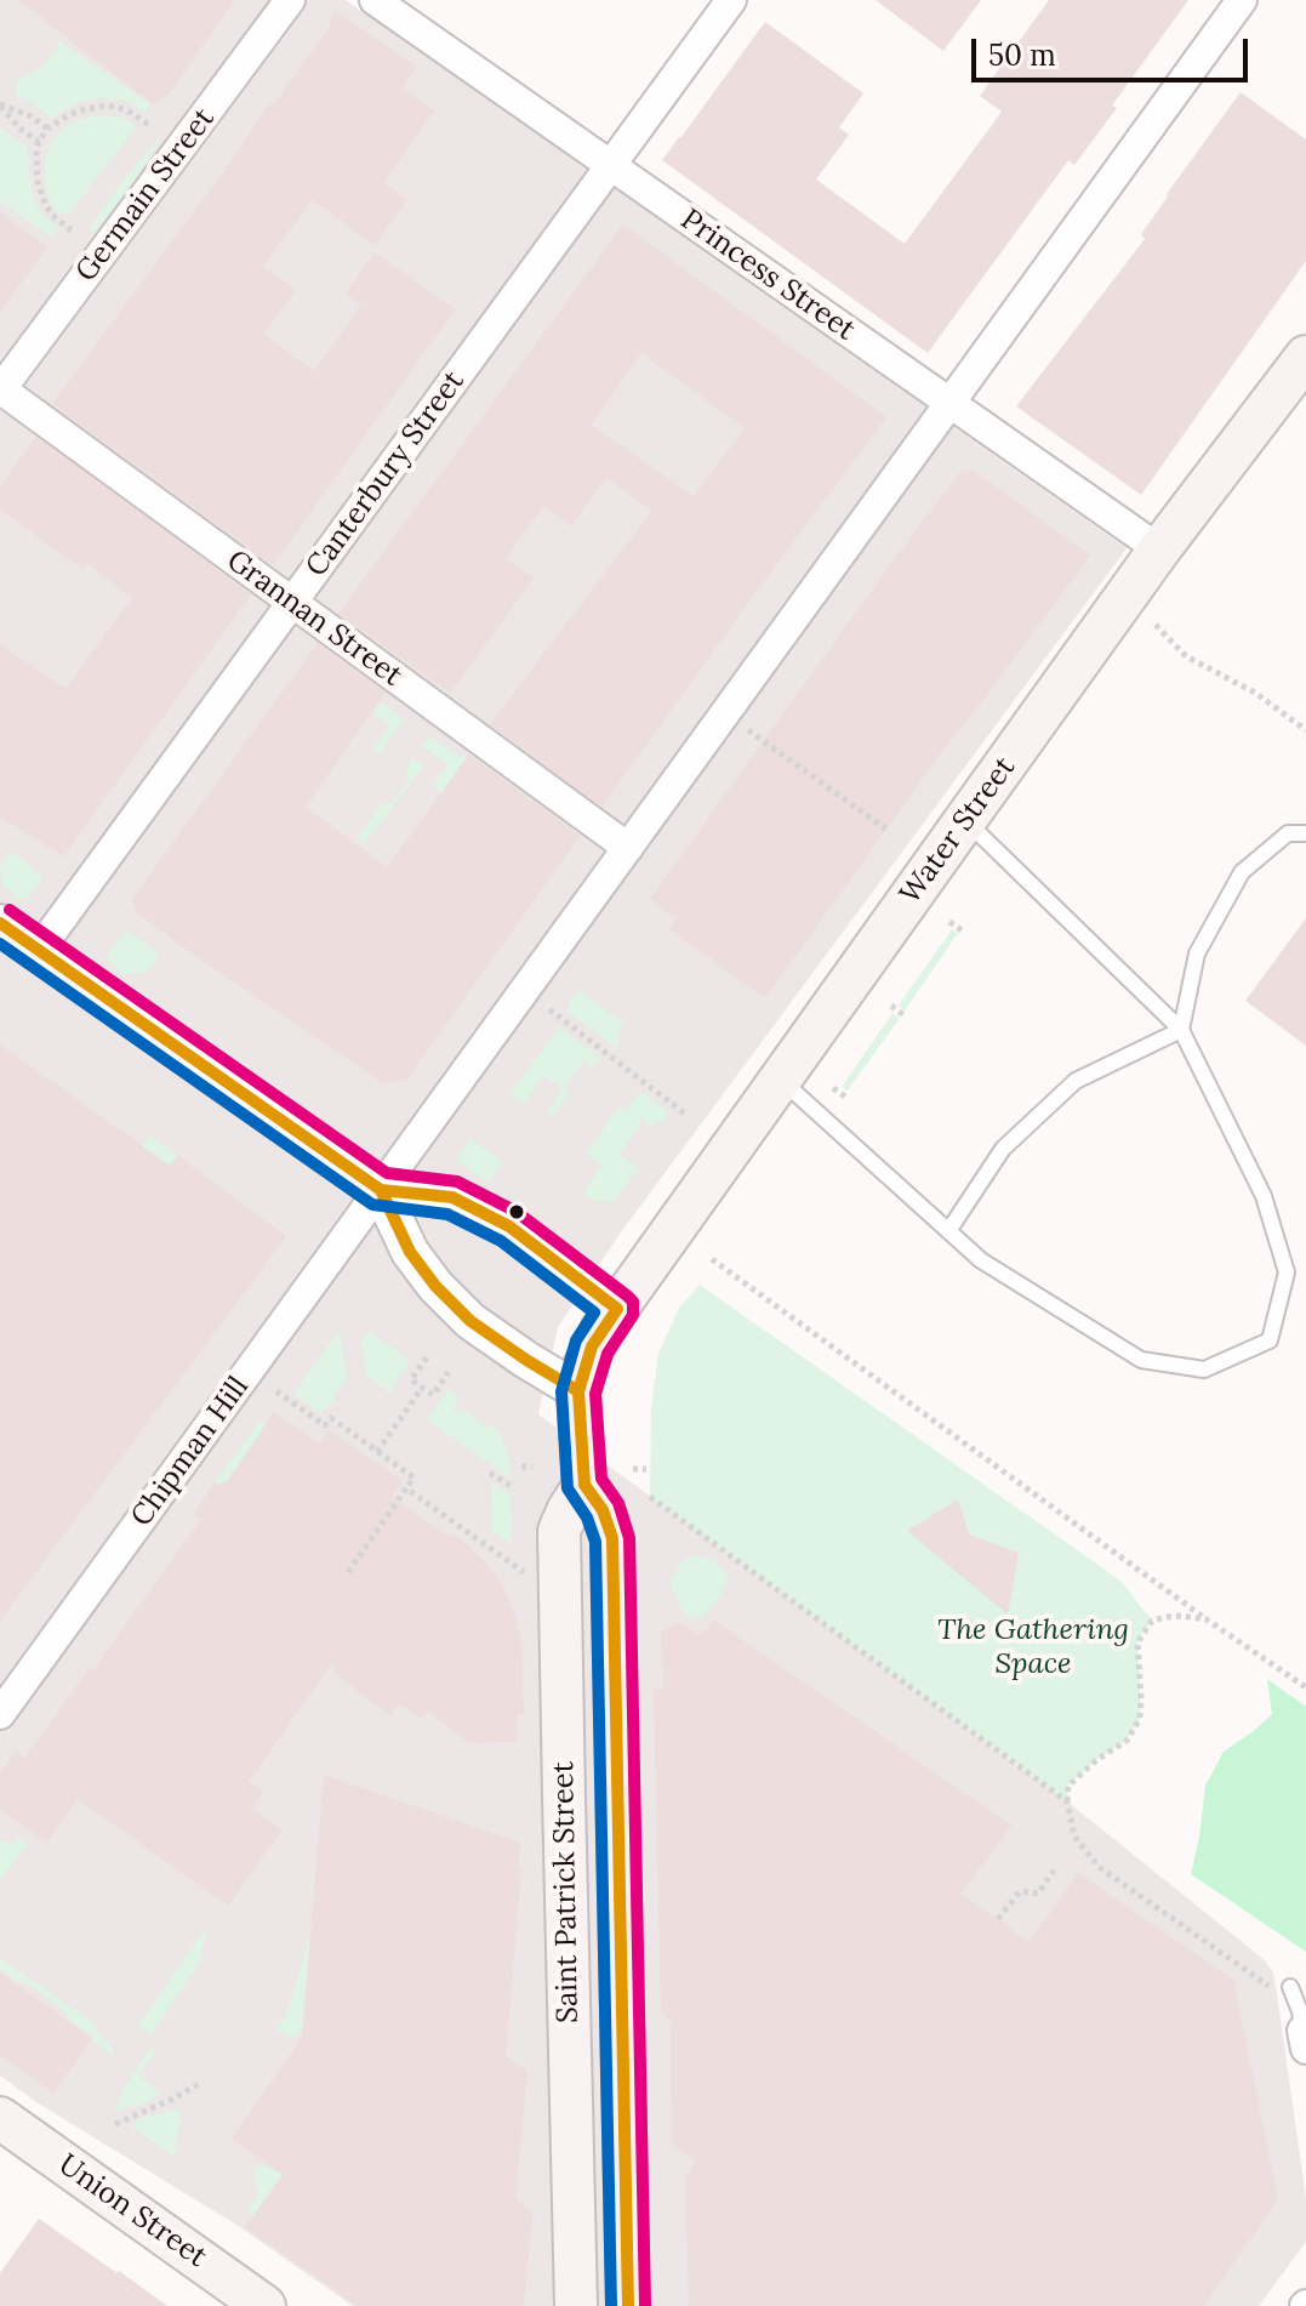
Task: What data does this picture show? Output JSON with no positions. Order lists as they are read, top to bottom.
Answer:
{
  "streets": {
    "main road": ["Water Street", "Saint Patrick Street", "Union Street"],
    "street": [
      "Germain Street",
      "Princess Street",
      "Canterbury Street",
      "Grannan Street",
      "Chipman Hill"
    ]
  },
  "crossings": [
    ["Germain Street", "Grannan Street"],
    ["Princess Street", "Canterbury Street"],
    ["Princess Street", "Water Street"],
    ["Princess Street", "Chipman Hill"],
    ["Canterbury Street", "Grannan Street"],
    ["Grannan Street", "Chipman Hill"],
    ["Water Street", "Saint Patrick Street"]
  ],
  "parks": ["The Gathering Space"],
  "scale_bar": "50 m"
}
